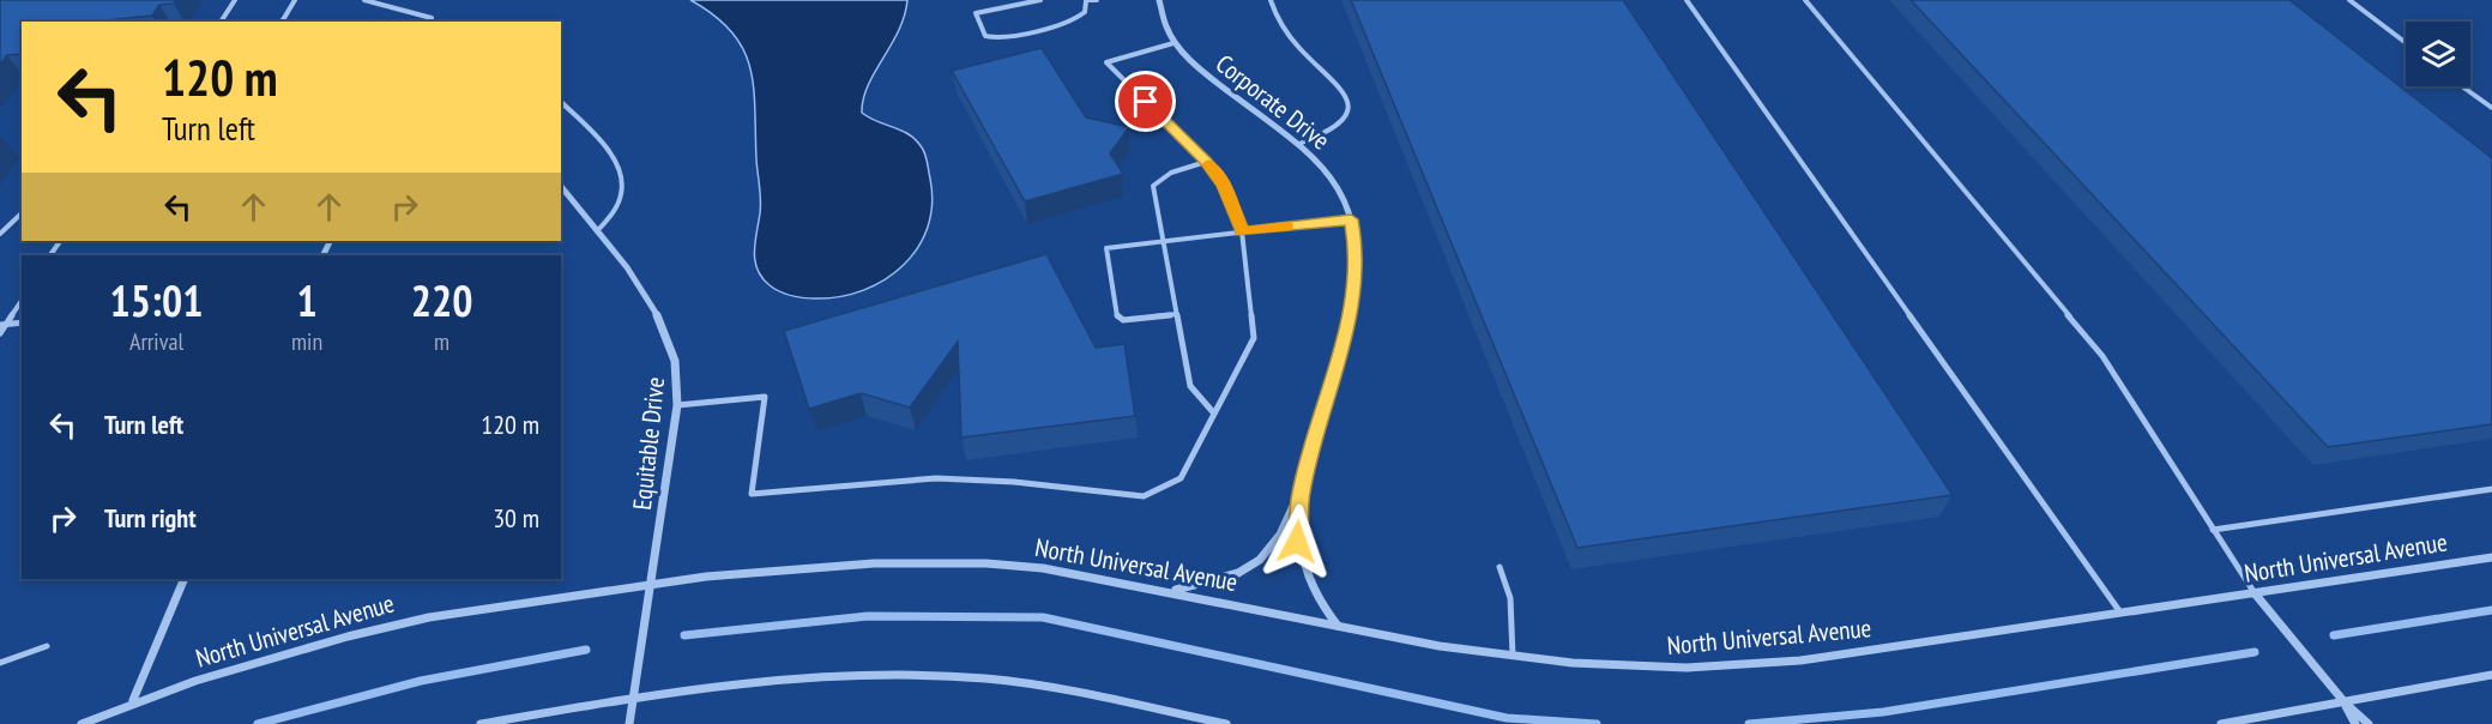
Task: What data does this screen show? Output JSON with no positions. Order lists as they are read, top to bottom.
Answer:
{
  "streets": {
    "street": ["Corporate Drive", "Equitable Drive", "North Universal Avenue"]
  },
  "crossings": [
    ["Corporate Drive", "North Universal Avenue"],
    ["Equitable Drive", "North Universal Avenue"]
  ],
  "page": {
    "turn": ["120 m", "Turn left"],
    "eta": [
      "15:01",
      "Arrival",
      "1",
      "min",
      "220",
      "m"
    ],
    "list": [
      {
        "name": "Turn left",
        "value": "120 m"
      },
      {
        "name": "Turn right",
        "value": "30 m"
      }
    ]
  }
}
